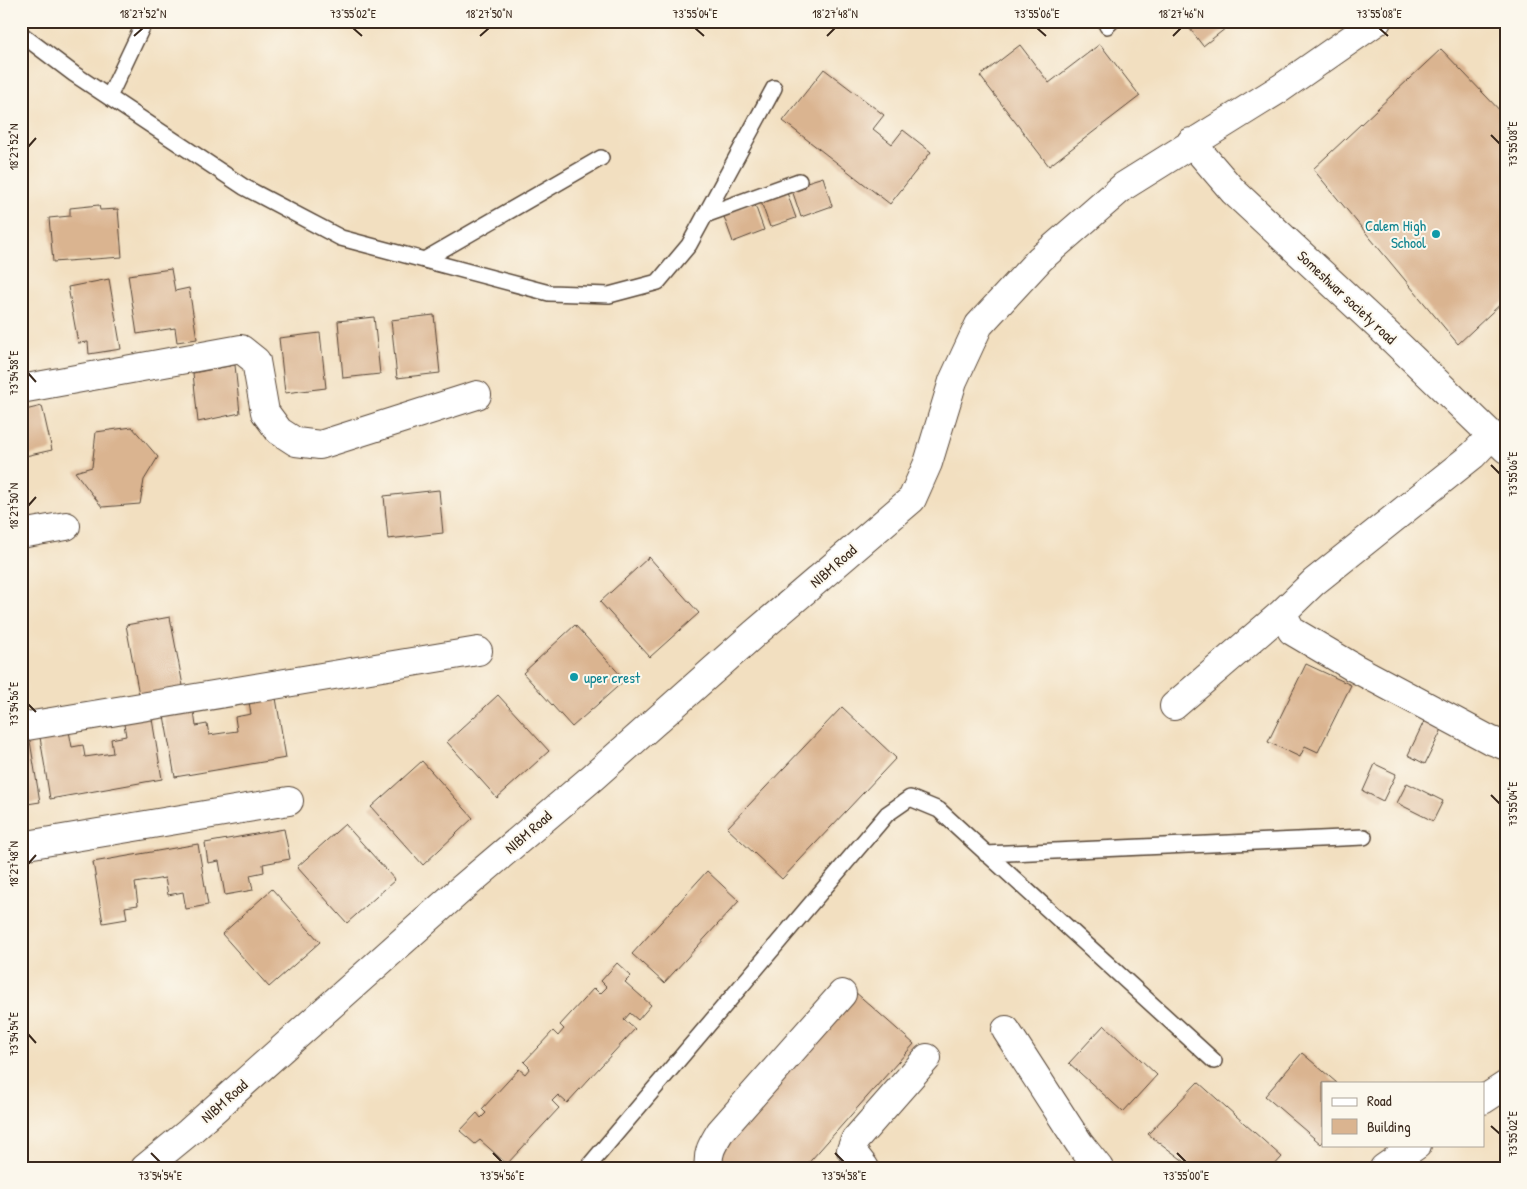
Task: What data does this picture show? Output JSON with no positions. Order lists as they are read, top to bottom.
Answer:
{
  "streets": {
    "street": ["Someshwar society road", "NIBM Road"]
  },
  "crossings": [
    ["Someshwar society road", "NIBM Road"]
  ],
  "places": ["Calem High School", "uper crest"],
  "legend": ["Road", "Building"],
  "coordinates": [
    "18°27'52\"N",
    "73°55'02\"E",
    "18°27'50\"N",
    "73°55'04\"E",
    "18°27'48\"N",
    "73°55'06\"E",
    "18°27'46\"N",
    "73°55'08\"E",
    "73°54'58\"E",
    "73°54'56\"E",
    "73°54'54\"E",
    "73°55'00\"E"
  ]
}
